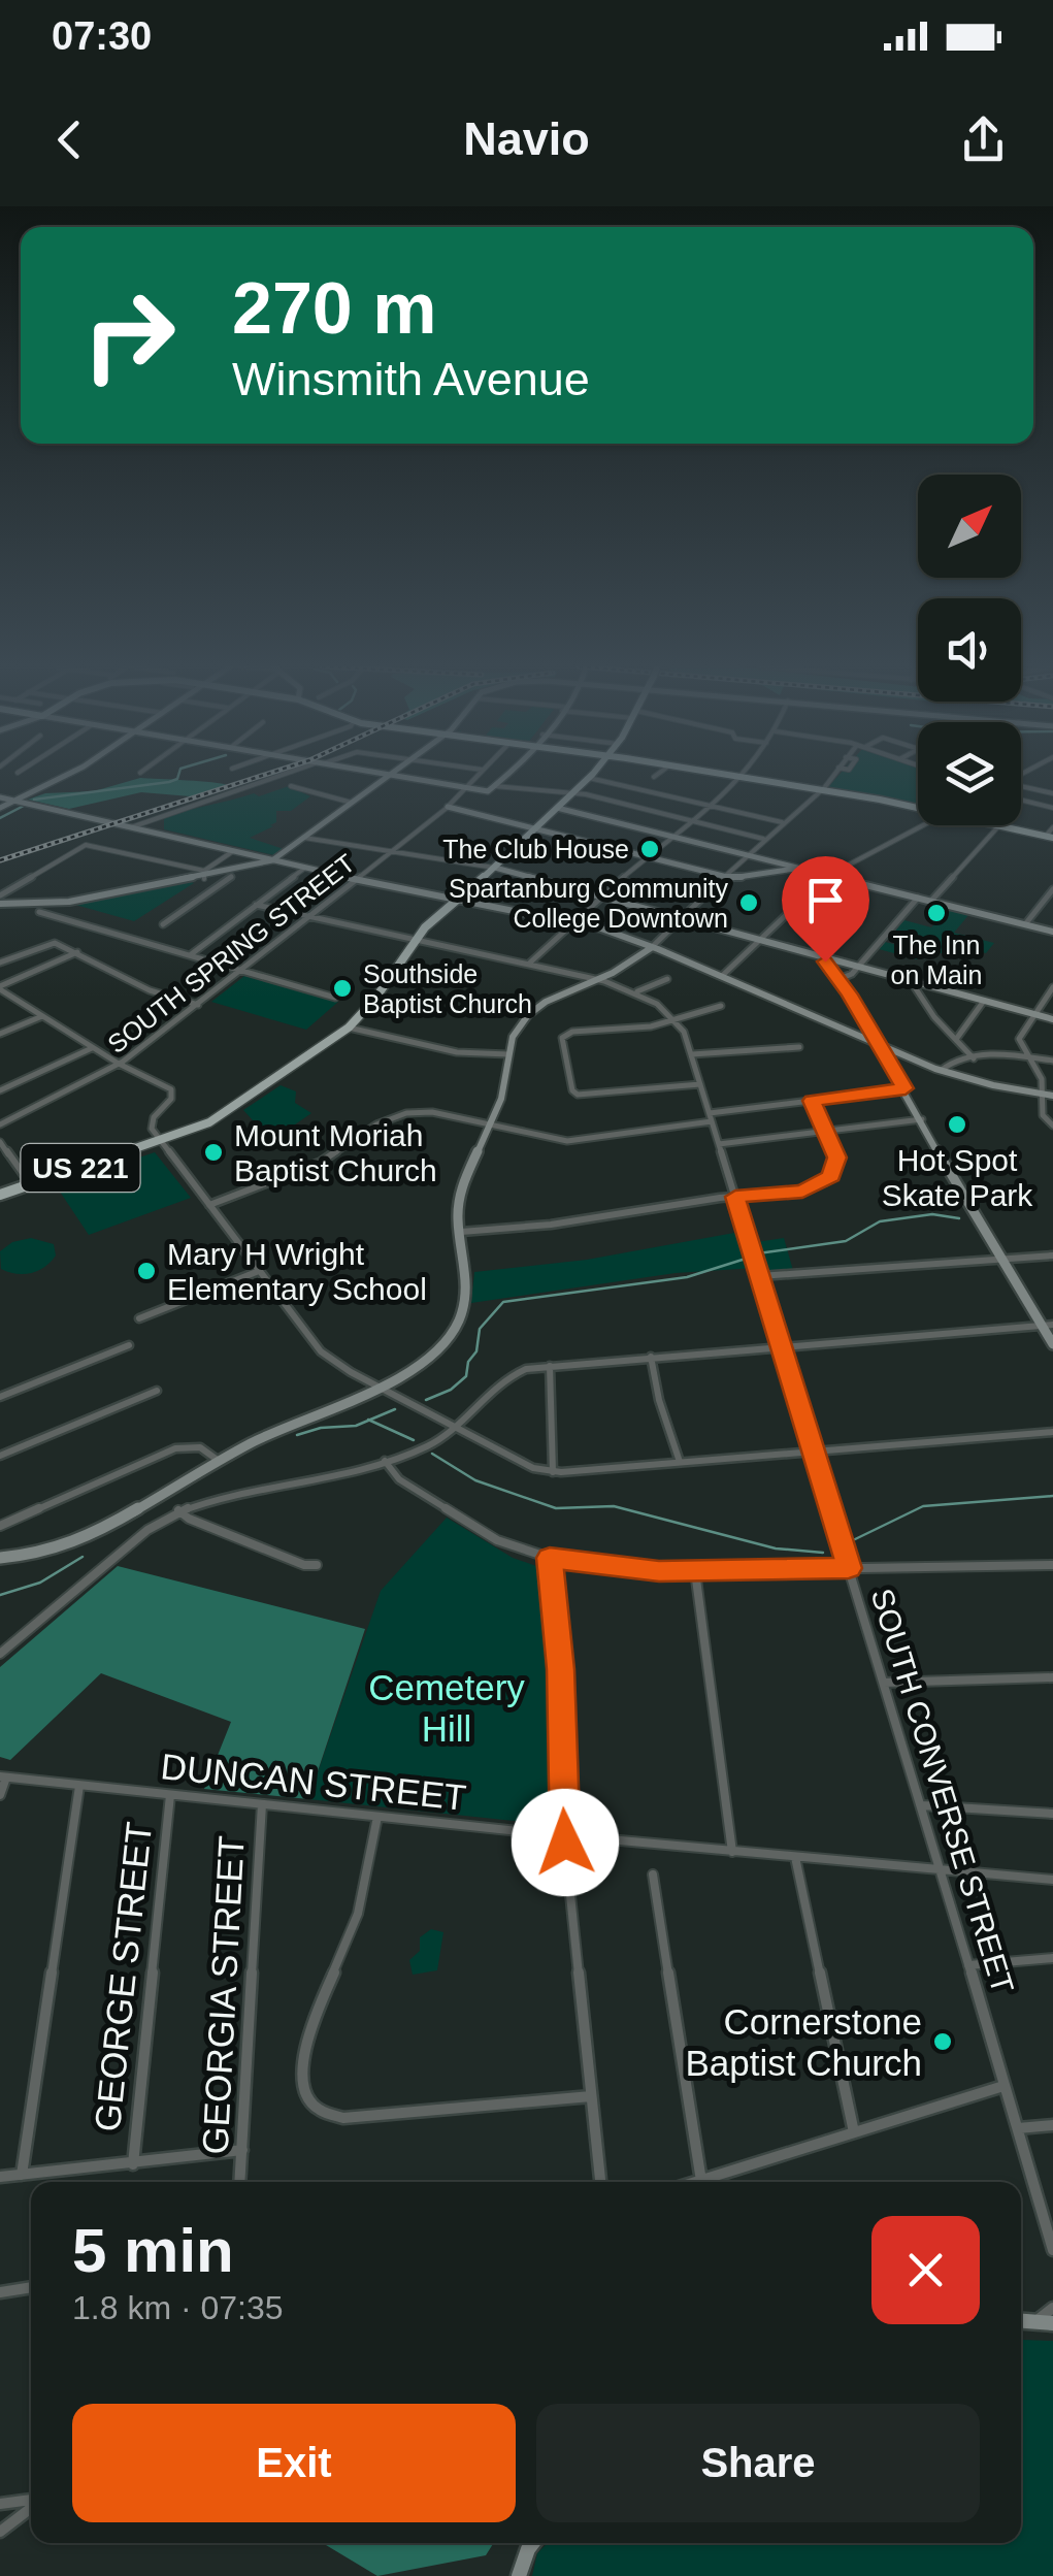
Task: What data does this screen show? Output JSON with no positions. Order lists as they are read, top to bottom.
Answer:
{
  "streets": {
    "main road": ["US 221"],
    "street": [
      "SOUTH SPRING STREET",
      "DUNCAN STREET",
      "SOUTH CONVERSE STREET",
      "GEORGE STREET",
      "GEORGIA STREET"
    ]
  },
  "crossings": [
    ["SOUTH SPRING STREET", "SOUTH CONVERSE STREET"],
    ["US 221", "SOUTH CONVERSE STREET"],
    ["DUNCAN STREET", "SOUTH CONVERSE STREET"],
    ["DUNCAN STREET", "GEORGE STREET"],
    ["DUNCAN STREET", "GEORGIA STREET"]
  ],
  "parks": ["Cemetery Hill"],
  "places": [
    "The Club House",
    "Spartanburg Community College Downtown",
    "The Inn on Main",
    "Southside Baptist Church",
    "Hot Spot Skate Park",
    "Mount Moriah Baptist Church",
    "Mary H Wright Elementary School",
    "Cornerstone Baptist Church"
  ],
  "north": "top right",
  "page": {
    "status": "07:30",
    "header": "Navio",
    "turn": ["270 m", "Winsmith Avenue"],
    "heading": ["5 min", "1.8 km · 07:35"],
    "buttons": ["Exit", "Share"]
  }
}
